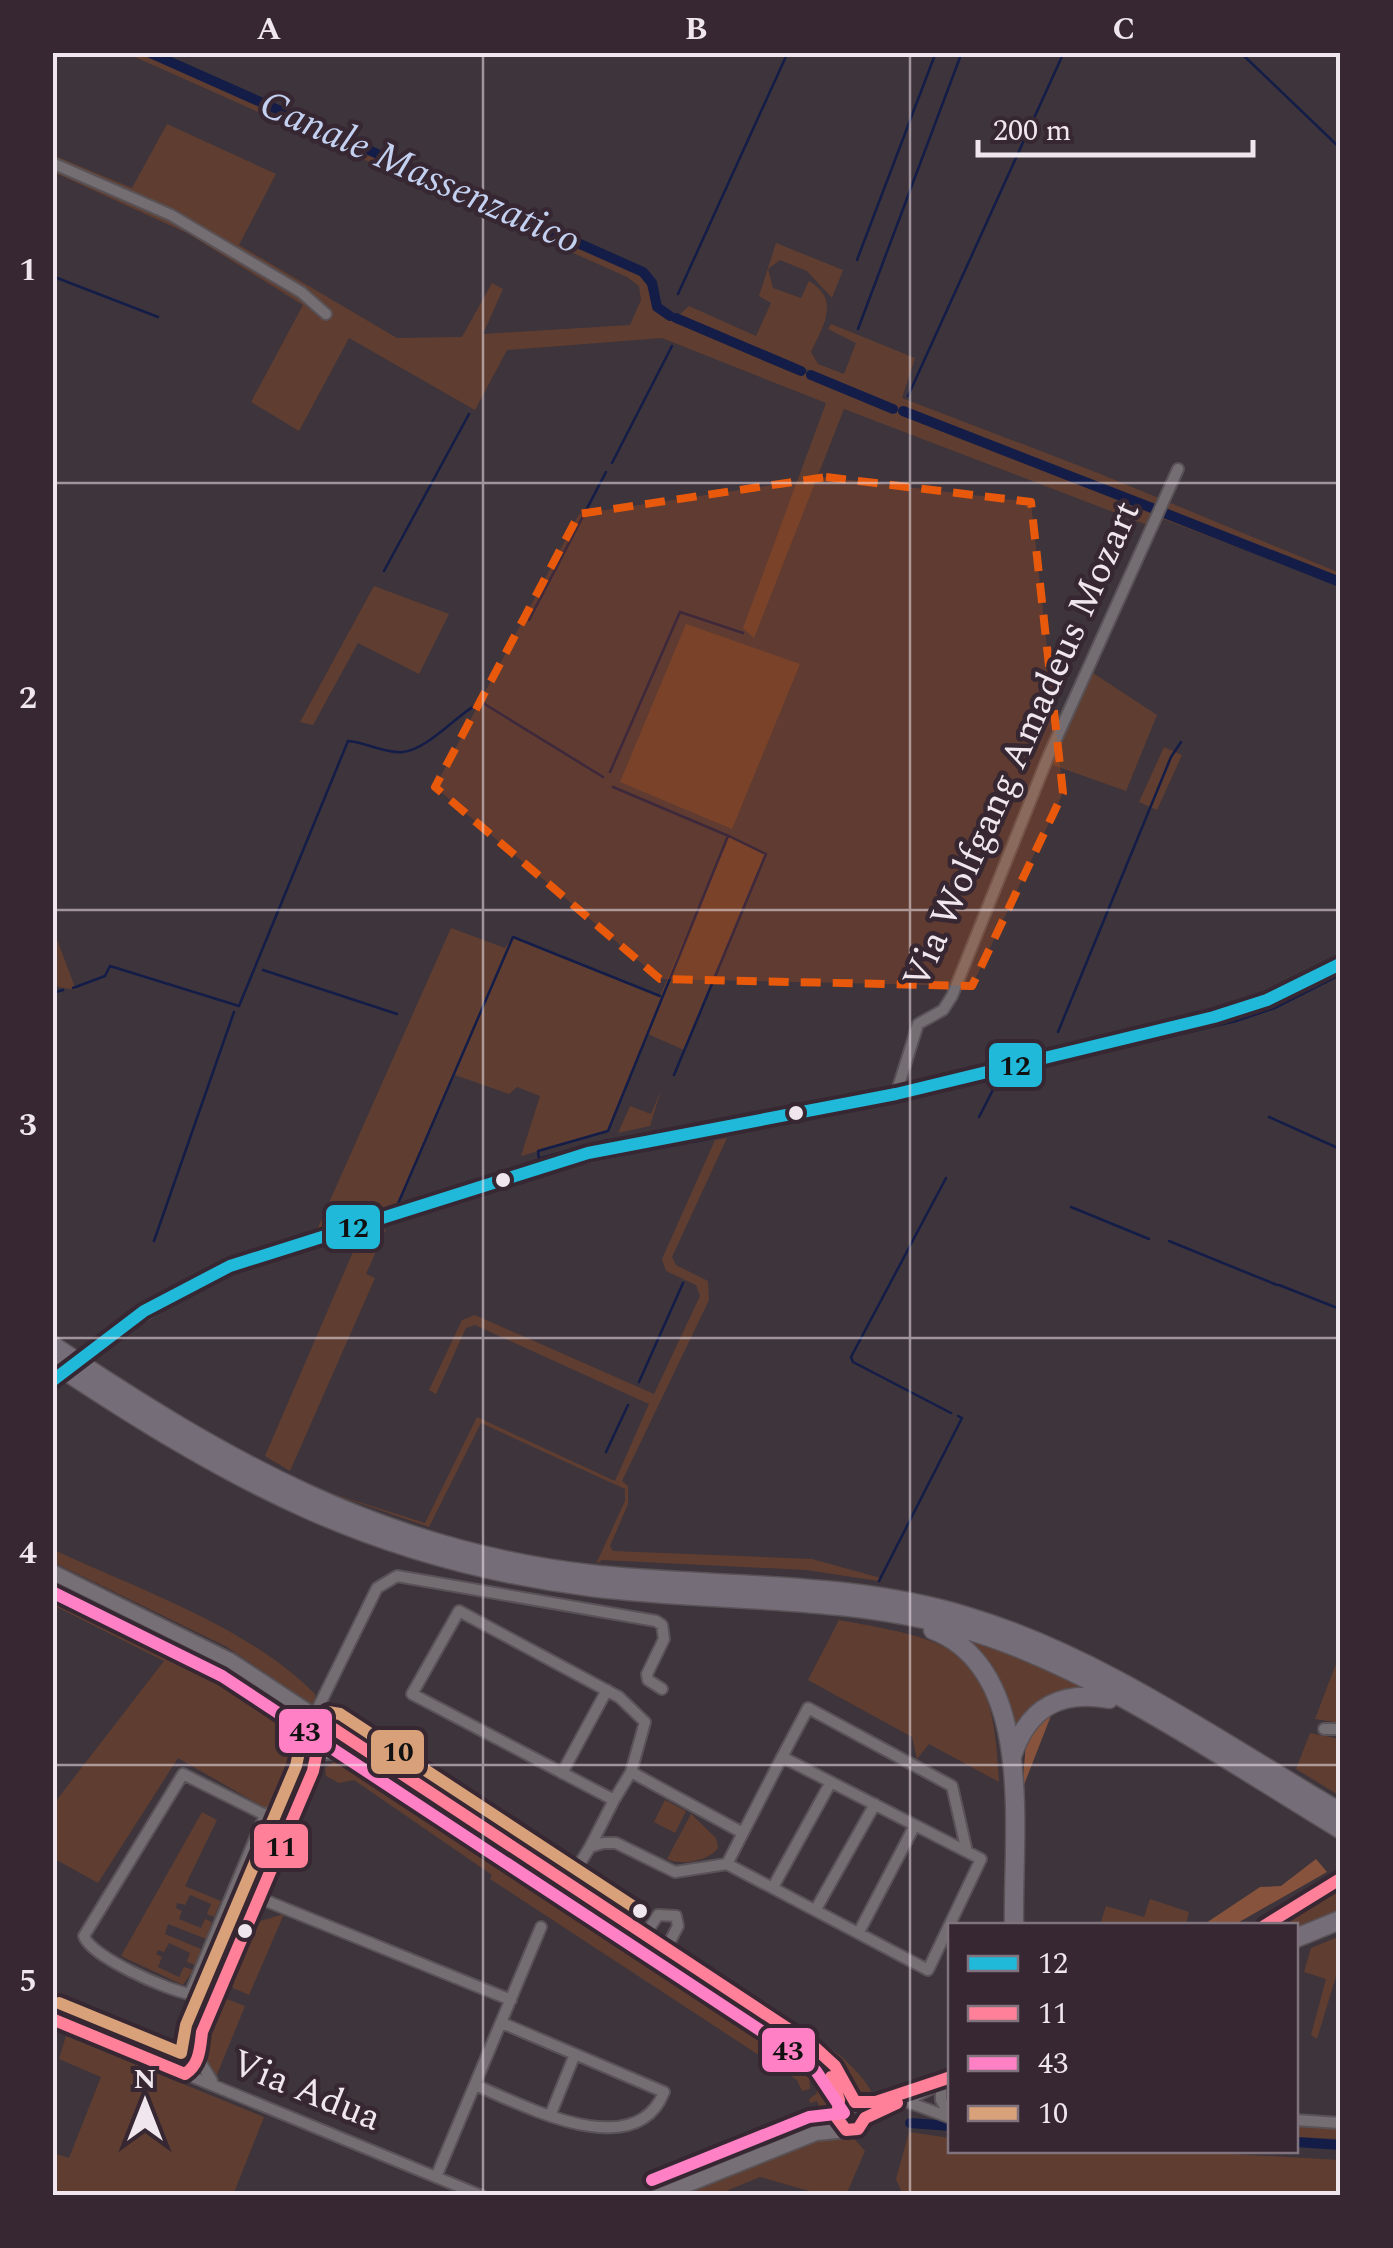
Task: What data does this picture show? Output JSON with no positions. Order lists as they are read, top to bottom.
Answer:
{
  "streets": {
    "street": ["Via Wolfgang Amadeus Mozart", "Via Adua"]
  },
  "water": ["Canale Massenzatico"],
  "lines": [
    "transit line 12",
    "transit line 43",
    "transit line 10",
    "transit line 11"
  ],
  "legend": [
    "12",
    "11",
    "43",
    "10"
  ],
  "scale_bar": "200 m",
  "north": "top",
  "grid": {
    "columns": ["A", "B", "C"],
    "rows": [
      "1",
      "2",
      "3",
      "4",
      "5"
    ]
  }
}
